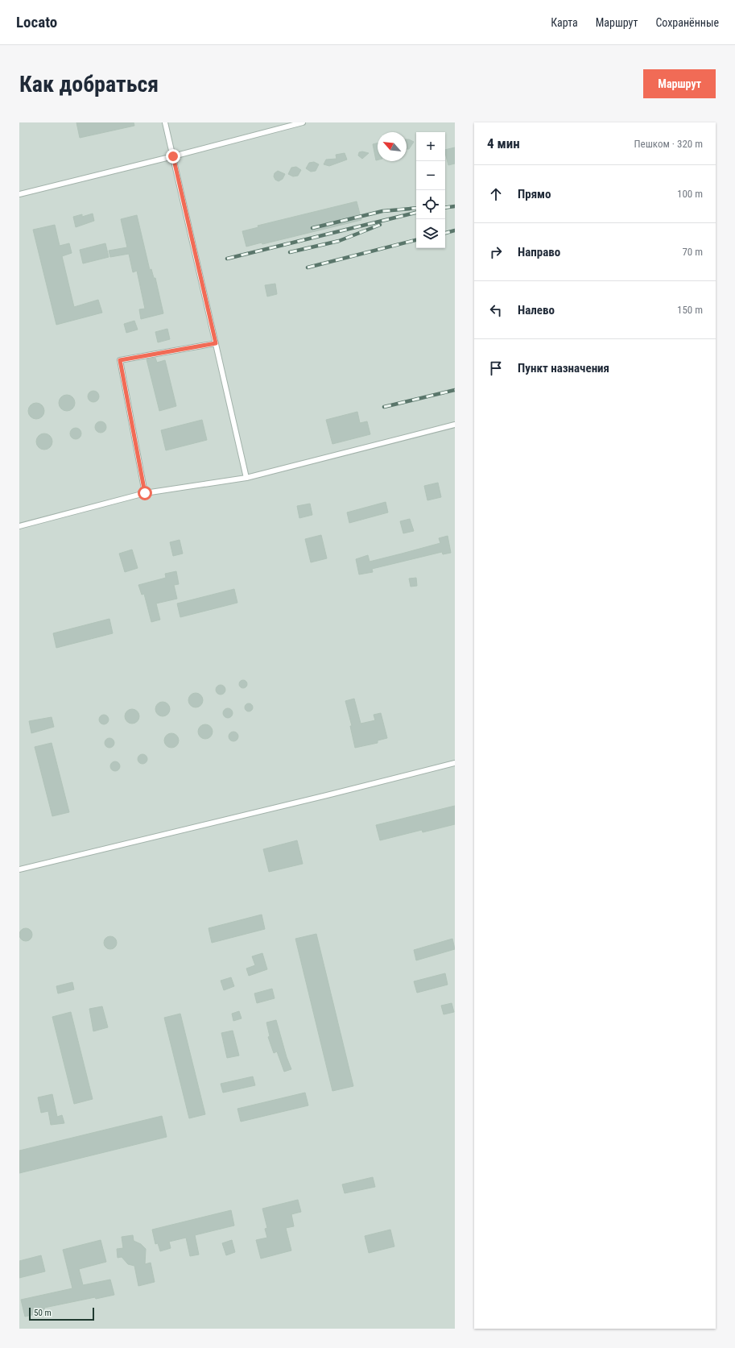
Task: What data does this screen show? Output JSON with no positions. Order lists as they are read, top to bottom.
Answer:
{
  "scale_bar": "50 m",
  "north": "top left",
  "page": {
    "header": "Locato",
    "nav": ["Карта", "Маршрут", "Сохранённые"],
    "buttons": "Маршрут",
    "title": "Как добраться",
    "heading": ["4 мин", "Пешком · 320 m"],
    "map_buttons": ["+", "−"],
    "list": [
      ["Прямо", "100 m"],
      ["Направо", "70 m"],
      ["Налево", "150 m"],
      "Пункт назначения"
    ],
    "scale": "50 m"
  }
}
